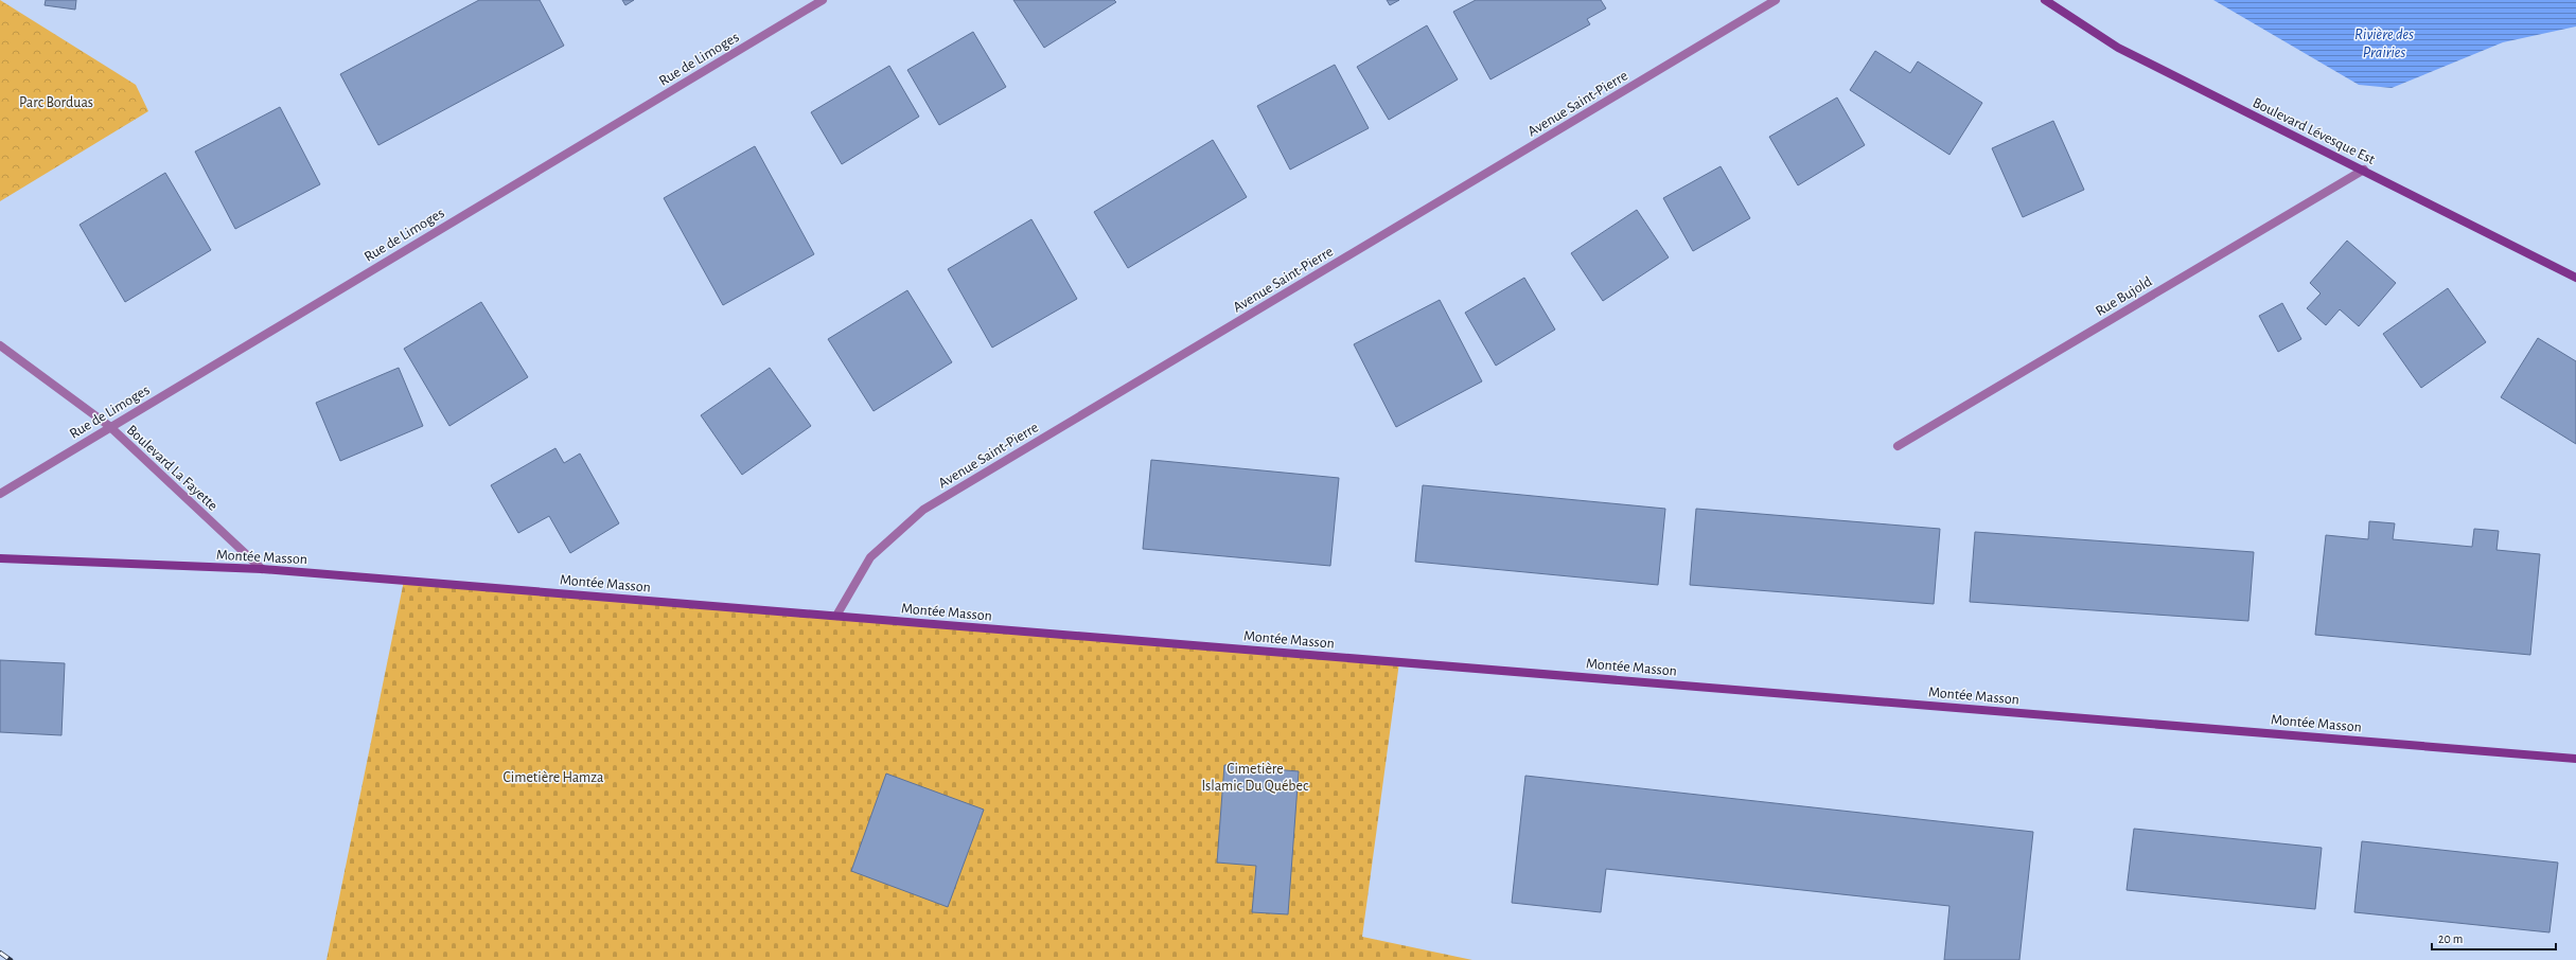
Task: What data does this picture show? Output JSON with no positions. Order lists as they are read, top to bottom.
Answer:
{
  "streets": {
    "street": [
      "Rue de Limoges",
      "Avenue Saint-Pierre",
      "Boulevard Lévesque Est",
      "Rue Bujold",
      "Boulevard La Fayette",
      "Montée Masson"
    ]
  },
  "crossings": [
    ["Rue de Limoges", "Boulevard La Fayette"],
    ["Avenue Saint-Pierre", "Montée Masson"],
    ["Boulevard Lévesque Est", "Rue Bujold"],
    ["Boulevard La Fayette", "Montée Masson"]
  ],
  "water": ["Rivière des Prairies"],
  "parks": ["Parc Borduas", "Cimetière Islamic Du Québec", "Cimetière Hamza"],
  "scale_bar": "20 m"
}
